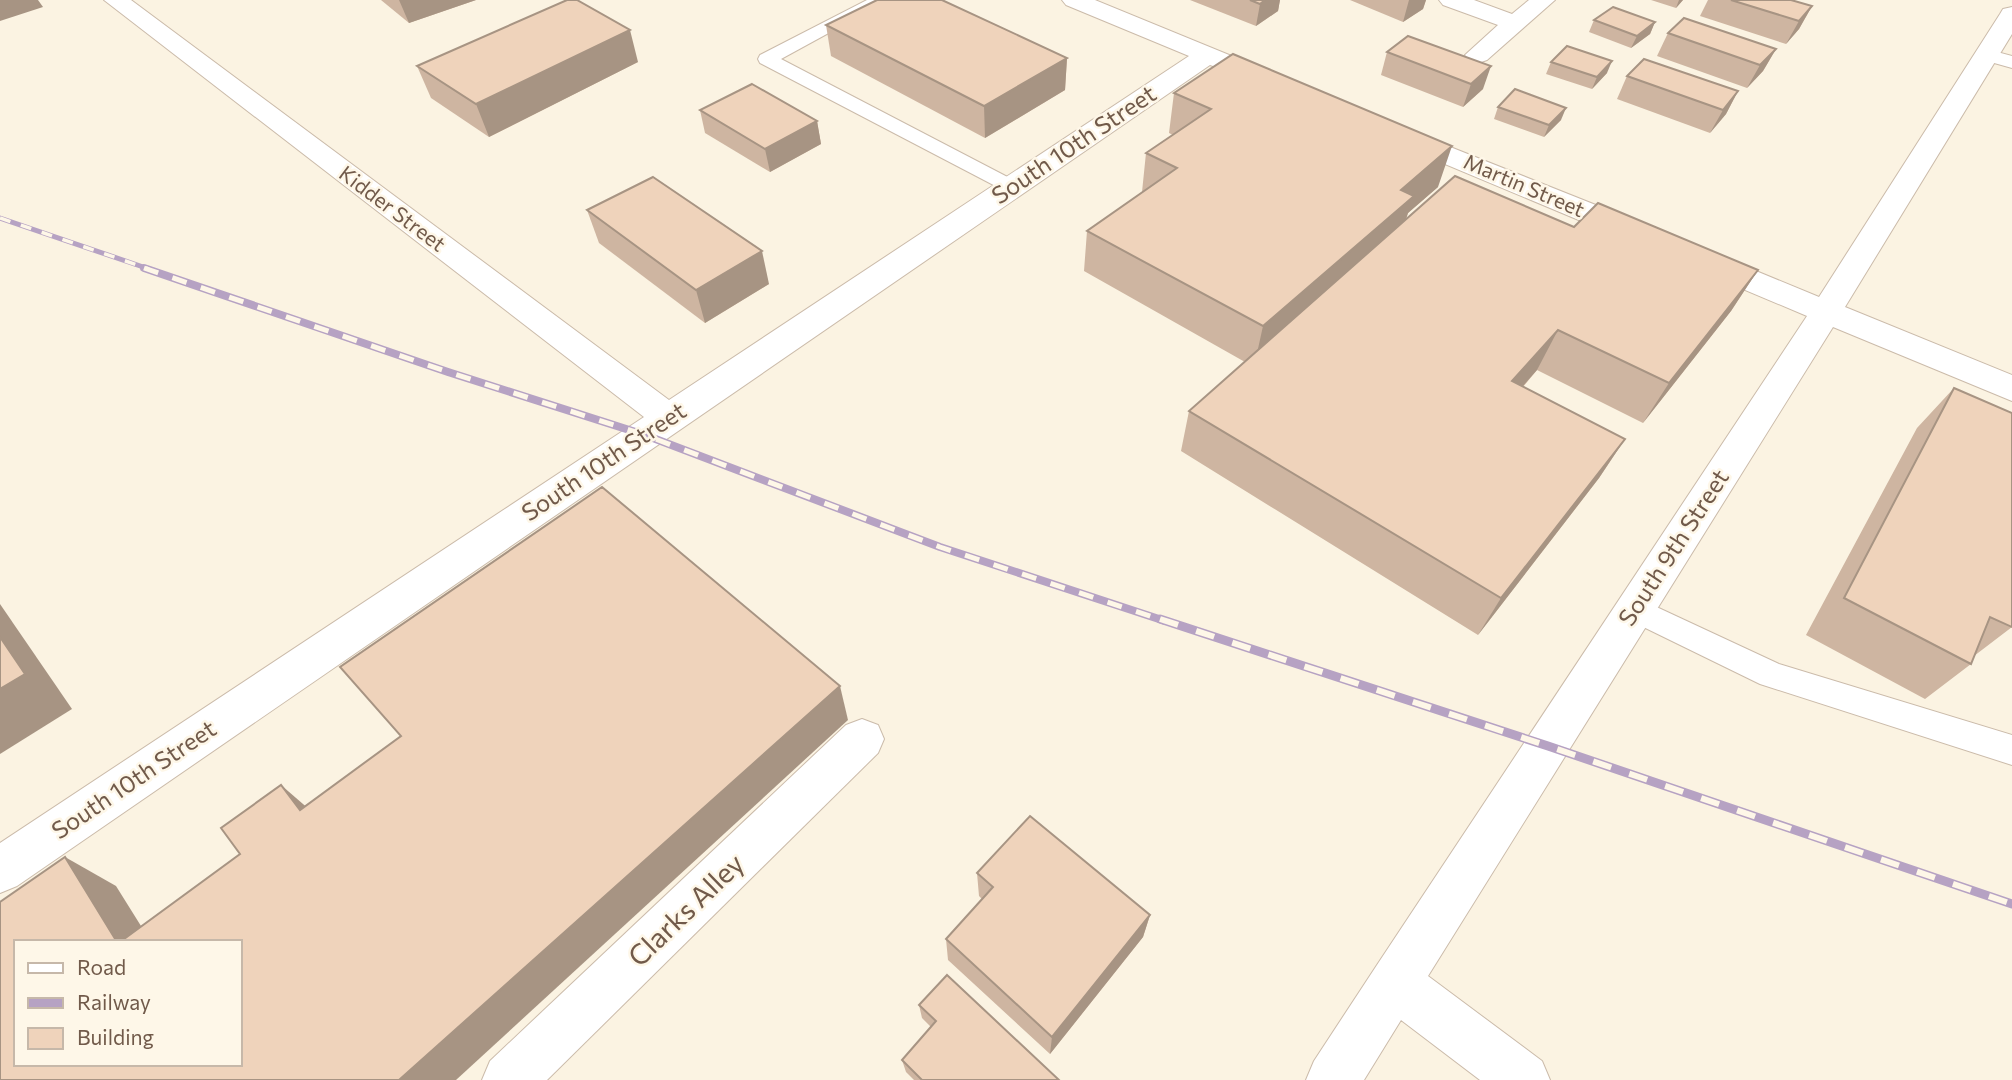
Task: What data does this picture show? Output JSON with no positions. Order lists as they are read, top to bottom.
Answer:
{
  "streets": {
    "street": [
      "South 10th Street",
      "Martin Street",
      "Kidder Street",
      "South 9th Street",
      "Clarks Alley"
    ]
  },
  "crossings": [
    ["South 10th Street", "Kidder Street"],
    ["Martin Street", "South 9th Street"]
  ],
  "legend": ["Road", "Railway", "Building"]
}
